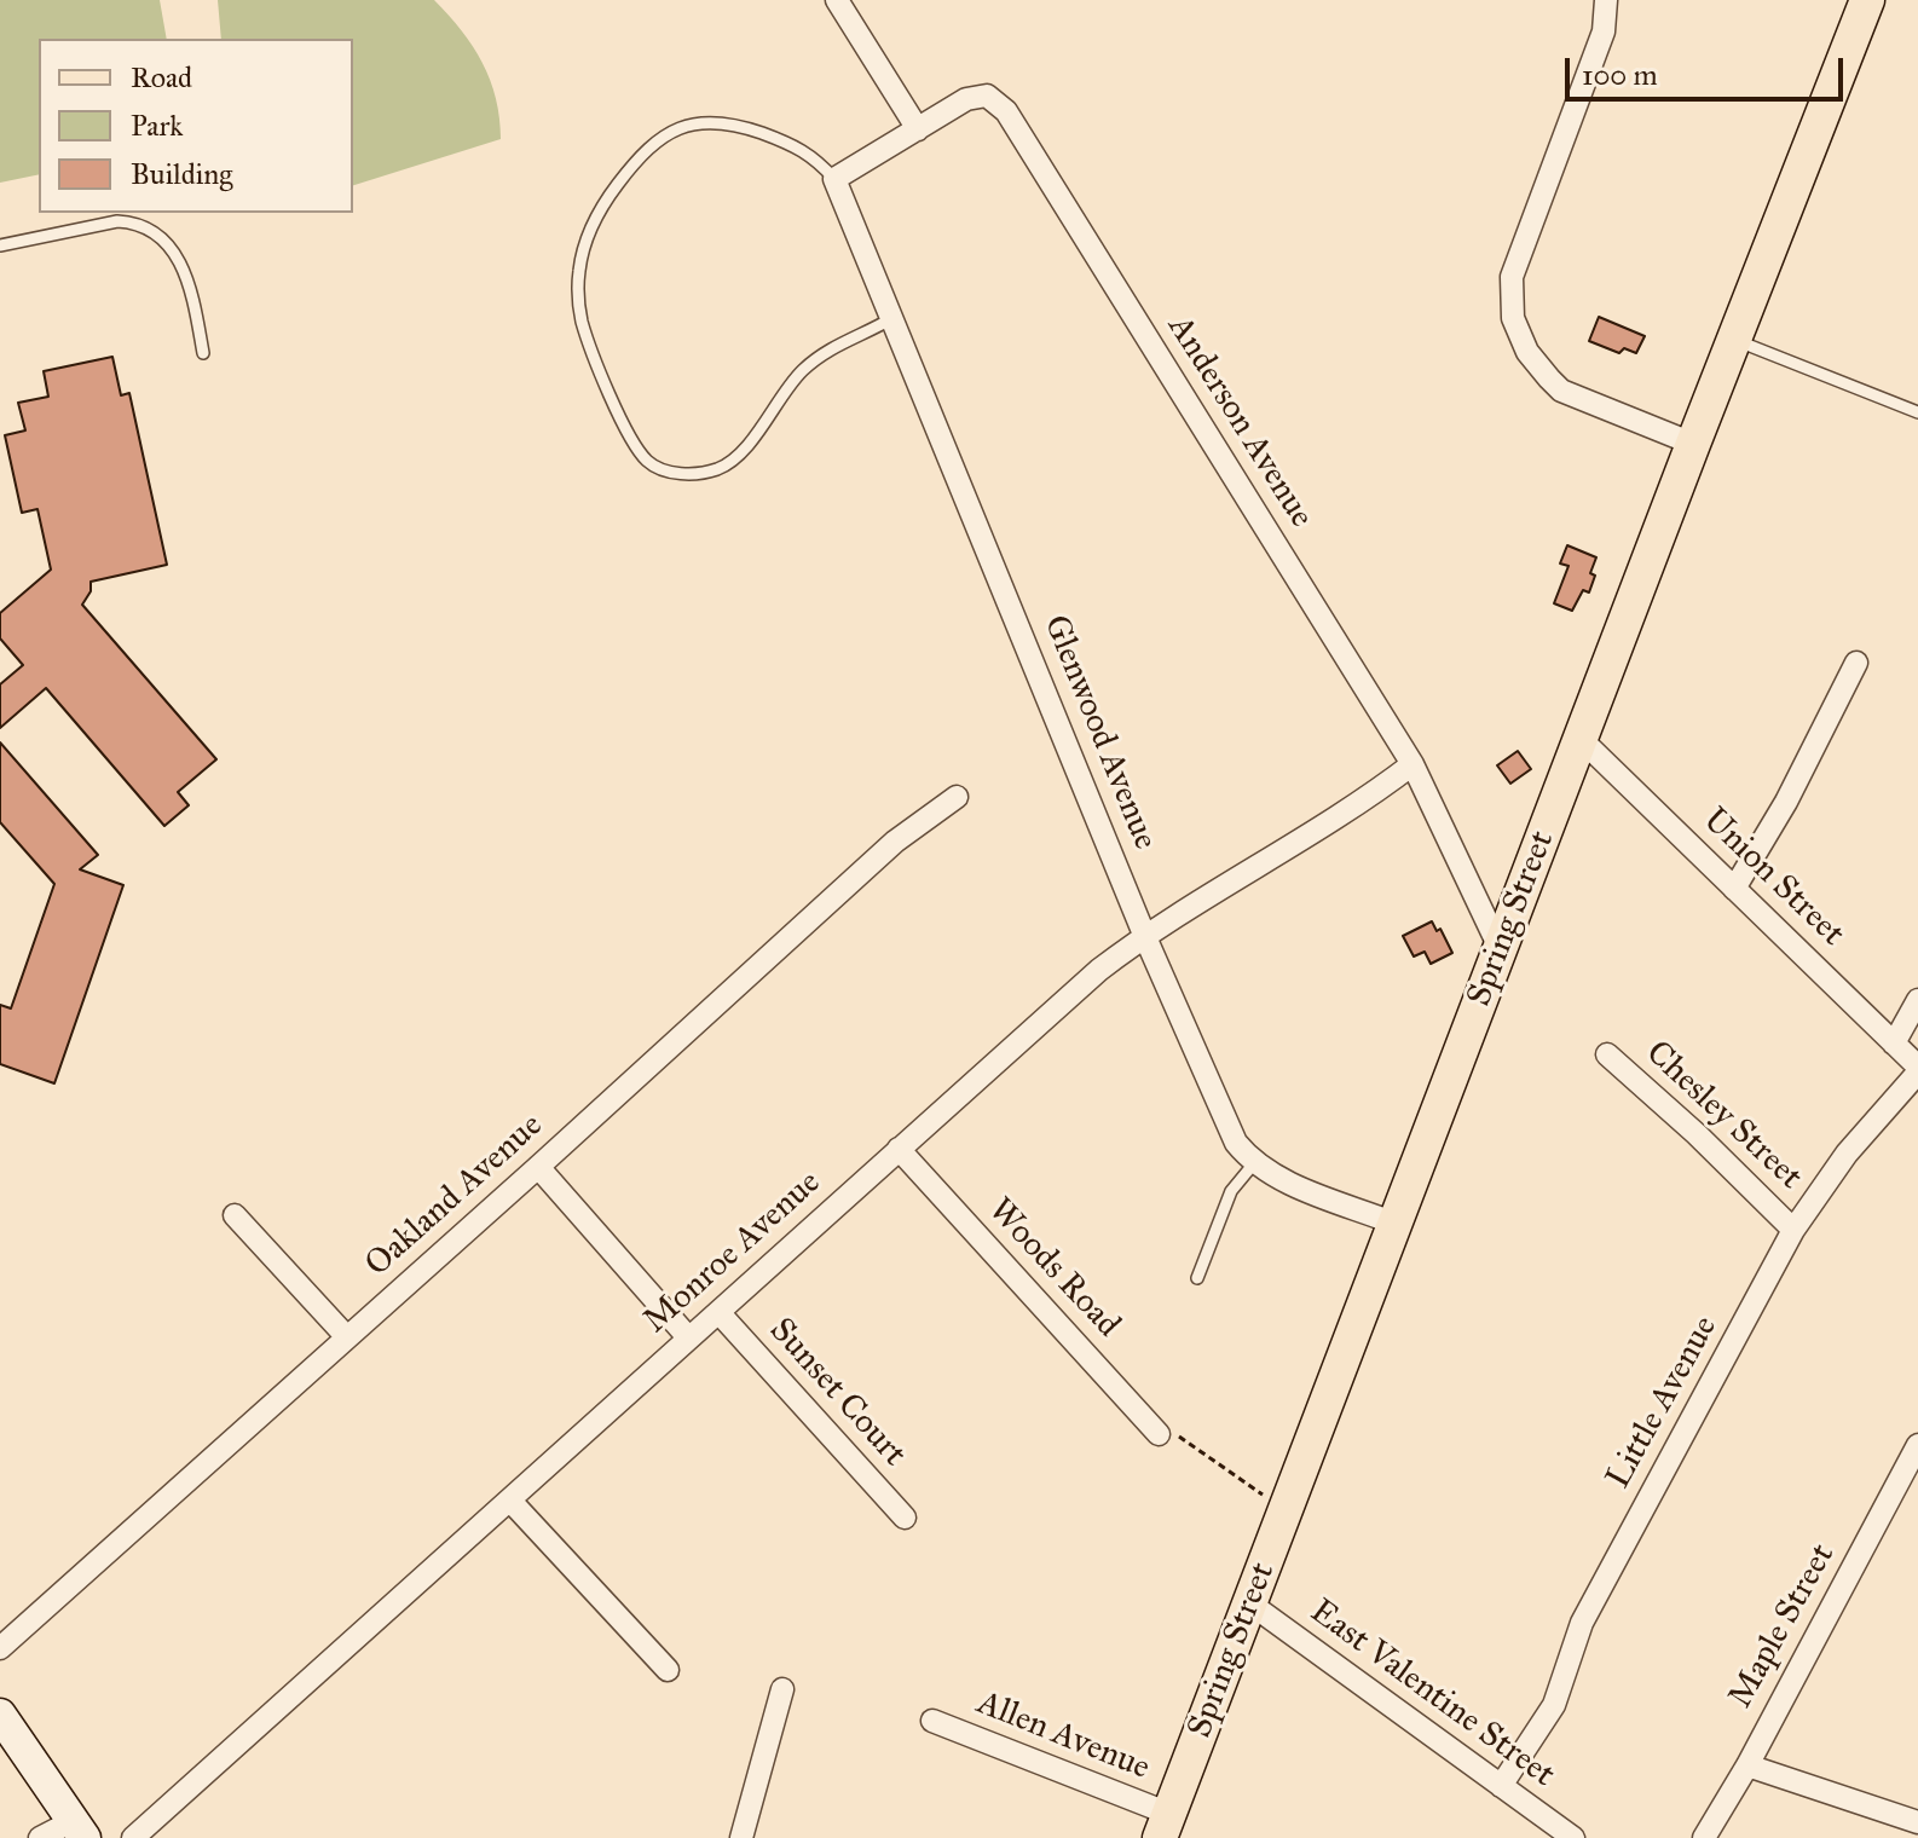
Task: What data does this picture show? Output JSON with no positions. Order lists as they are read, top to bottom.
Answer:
{
  "streets": {
    "main road": ["Spring Street"],
    "street": [
      "Anderson Avenue",
      "Glenwood Avenue",
      "Union Street",
      "Chesley Street",
      "Oakland Avenue",
      "Monroe Avenue",
      "Woods Road",
      "Sunset Court",
      "Little Avenue",
      "Maple Street",
      "East Valentine Street",
      "Allen Avenue"
    ]
  },
  "crossings": [
    ["Anderson Avenue", "Glenwood Avenue"],
    ["Anderson Avenue", "Spring Street"],
    ["Anderson Avenue", "Monroe Avenue"],
    ["Glenwood Avenue", "Spring Street"],
    ["Glenwood Avenue", "Monroe Avenue"],
    ["Union Street", "Spring Street"],
    ["Union Street", "Little Avenue"],
    ["Spring Street", "East Valentine Street"],
    ["Spring Street", "Allen Avenue"],
    ["Chesley Street", "Little Avenue"],
    ["Monroe Avenue", "Woods Road"],
    ["Monroe Avenue", "Sunset Court"],
    ["Little Avenue", "East Valentine Street"]
  ],
  "legend": ["Road", "Park", "Building"],
  "scale_bar": "100 m"
}
